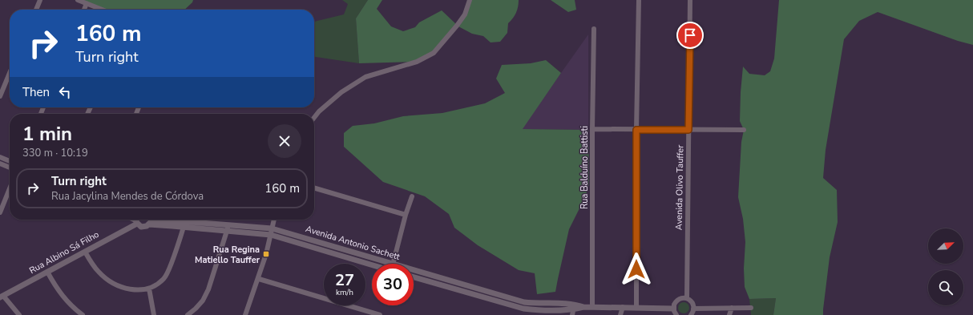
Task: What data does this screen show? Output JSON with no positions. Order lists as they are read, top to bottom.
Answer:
{
  "streets": {
    "street": [
      "Rua Balduíno Battisti",
      "Avenida Olivo Tauffer",
      "Avenida Antonio Sachett",
      "Rua Albino Sá Filho"
    ]
  },
  "crossings": [
    ["Rua Balduíno Battisti", "Avenida Antonio Sachett"],
    ["Avenida Antonio Sachett", "Rua Albino Sá Filho"]
  ],
  "places": {
    "transit": ["Rua Regina Matiello Tauffer"]
  },
  "north": "top right",
  "page": {
    "turn": ["160 m", "Turn right"],
    "then": "Then",
    "heading": ["1 min", "330 m · 10:19"],
    "list": [
      {
        "name": "Turn right",
        "note": "Rua Jacylina Mendes de Córdova",
        "value": "160 m"
      }
    ],
    "speed": "27 km/h",
    "limit": "30"
  }
}
